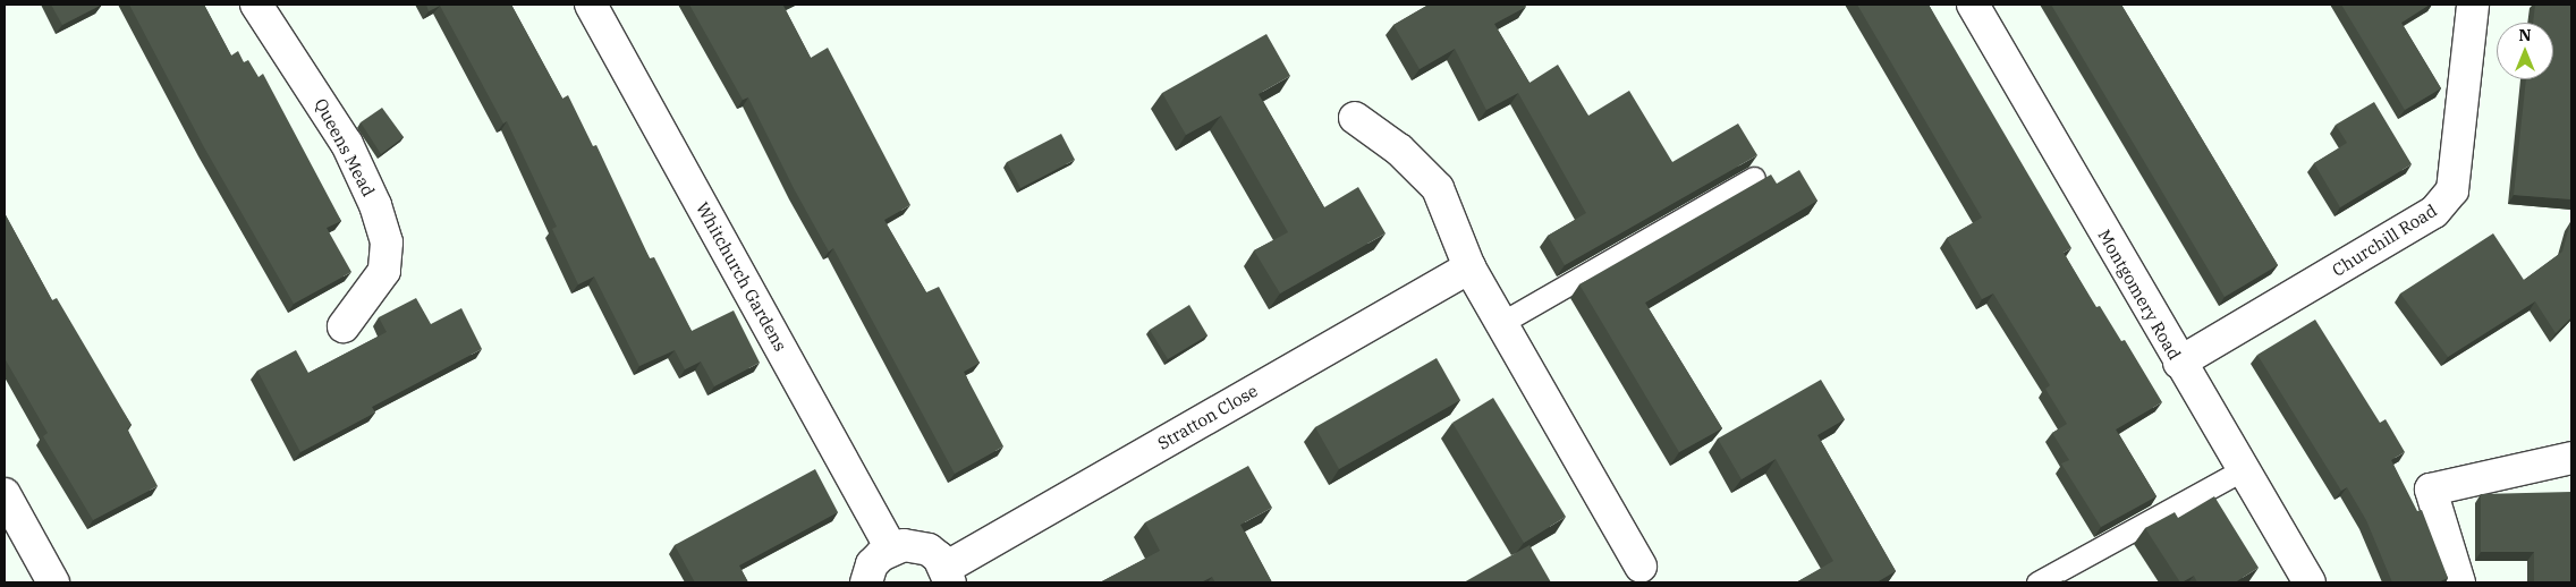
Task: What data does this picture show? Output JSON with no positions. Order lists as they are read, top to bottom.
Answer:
{
  "streets": {
    "street": [
      "Queens Mead",
      "Churchill Road",
      "Whitchurch Gardens",
      "Montgomery Road",
      "Stratton Close"
    ]
  },
  "crossings": [
    ["Churchill Road", "Montgomery Road"]
  ],
  "north": "top"
}
